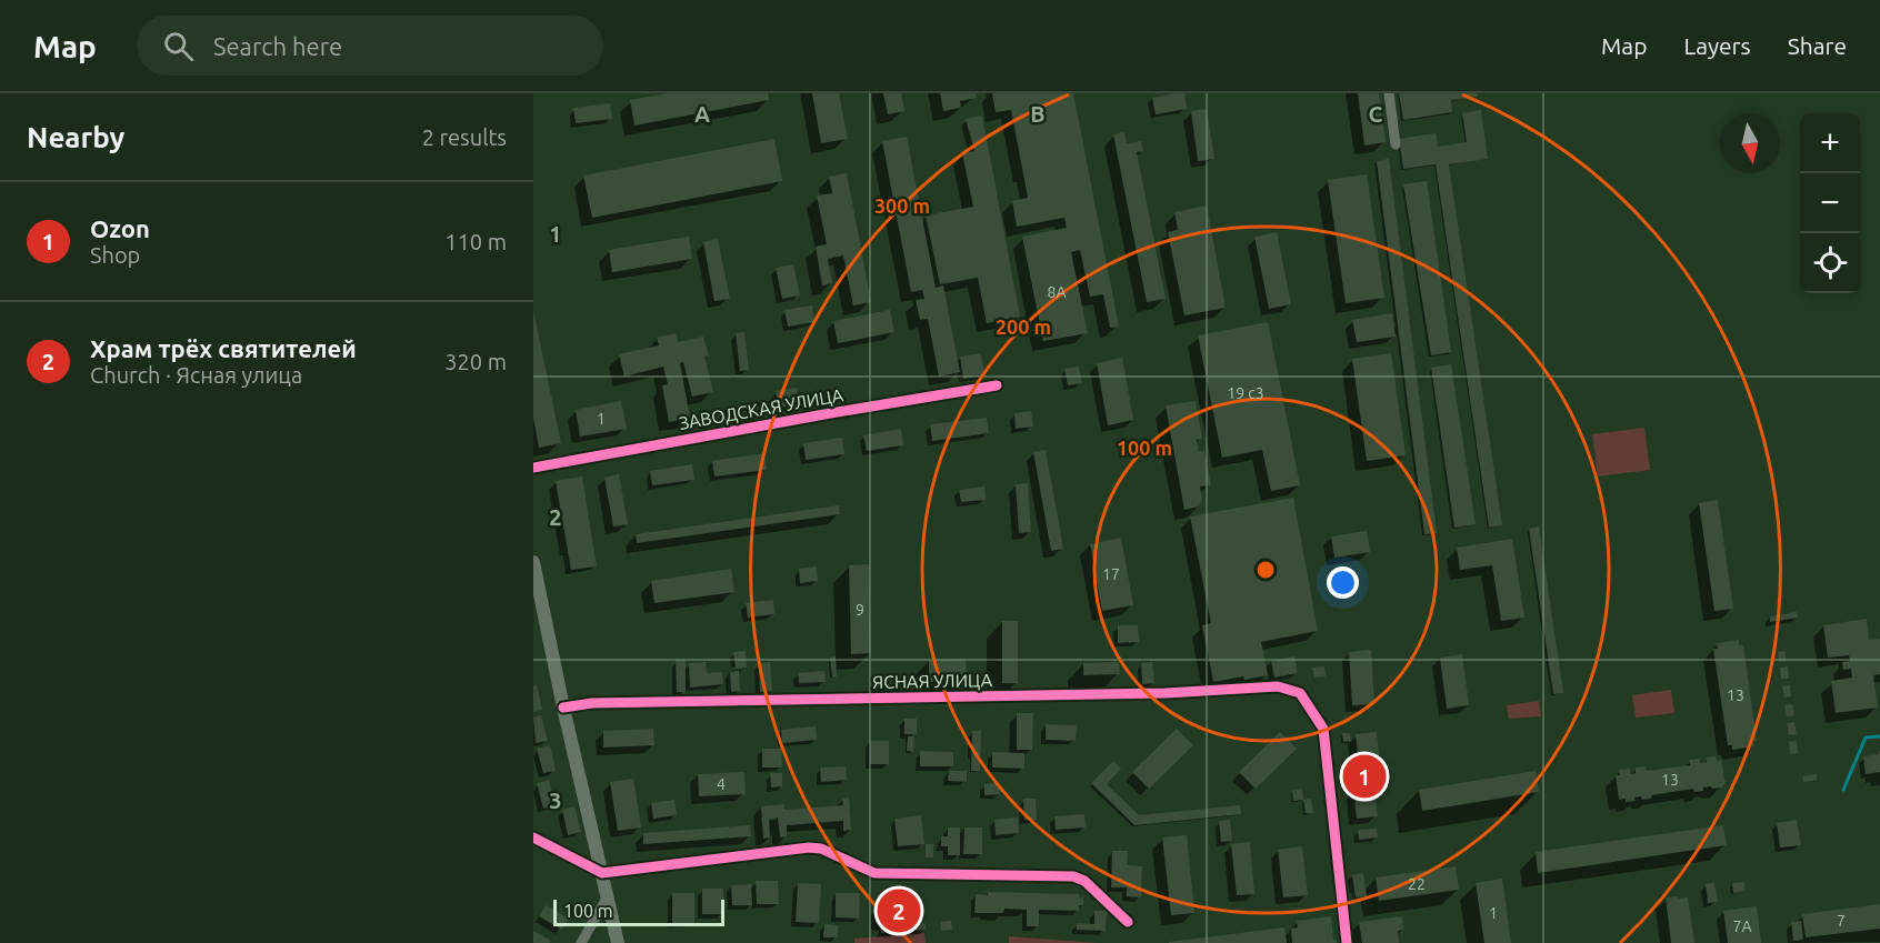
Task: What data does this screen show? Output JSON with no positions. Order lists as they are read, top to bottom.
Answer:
{
  "streets": {
    "street": ["ЗАВОДСКАЯ УЛИЦА", "ЯСНАЯ УЛИЦА"]
  },
  "house_numbers": [
    "8А",
    "19 с3",
    "1",
    "17",
    "9",
    "13",
    "13",
    "4",
    "22",
    "1",
    "7",
    "7А"
  ],
  "scale_bar": "100 m",
  "north": "bottom",
  "page": {
    "header": "Map",
    "search": "Search here",
    "nav": ["Map", "Layers", "Share"],
    "heading": ["Nearby", "2 results"],
    "map_buttons": ["+", "−"],
    "list": [
      {
        "mark": "1",
        "name": "Ozon",
        "note": "Shop",
        "value": "110 m"
      },
      {
        "mark": "2",
        "name": "Храм трёх святителей",
        "note": "Church · Ясная улица",
        "value": "320 m"
      }
    ],
    "pins": ["1", "2"],
    "scale": "100 m"
  },
  "grid": {
    "columns": ["A", "B", "C"],
    "rows": ["1", "2", "3"]
  },
  "rings": ["300 m", "200 m", "100 m"]
}
